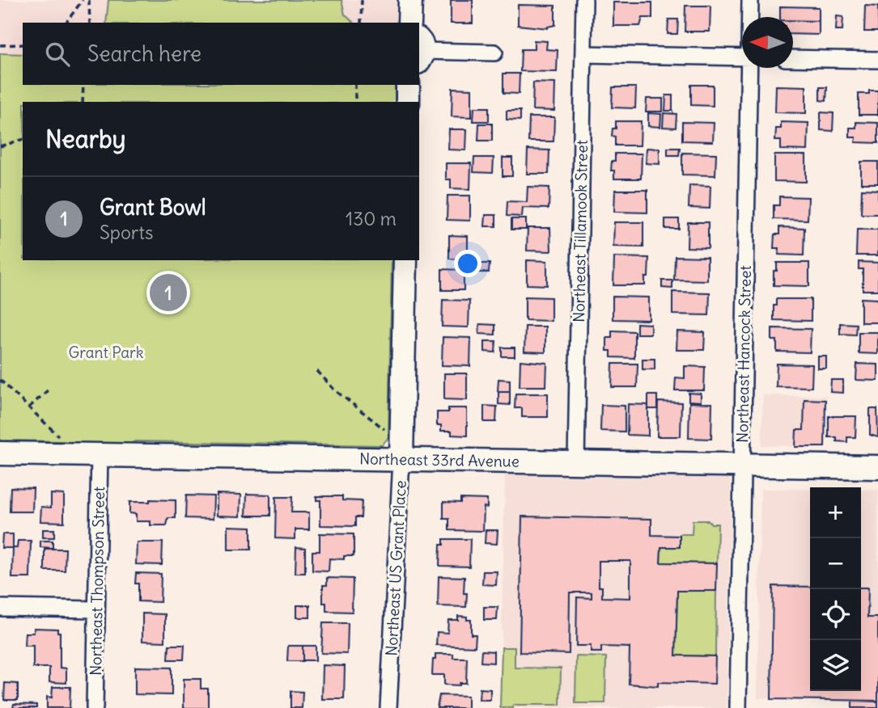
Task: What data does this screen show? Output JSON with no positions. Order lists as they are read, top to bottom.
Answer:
{
  "streets": {
    "main road": ["Northeast 33rd Avenue", "Northeast US Grant Place"],
    "street": ["Northeast Tillamook Street", "Northeast Hancock Street", "Northeast Thompson Street"]
  },
  "crossings": [
    ["Northeast Tillamook Street", "Northeast 33rd Avenue"],
    ["Northeast Hancock Street", "Northeast 33rd Avenue"],
    ["Northeast 33rd Avenue", "Northeast US Grant Place"],
    ["Northeast 33rd Avenue", "Northeast Thompson Street"]
  ],
  "parks": ["Grant Park"],
  "north": "left",
  "page": {
    "search": "Search here",
    "heading": "Nearby",
    "list": [
      {
        "mark": "1",
        "name": "Grant Bowl",
        "note": "Sports",
        "value": "130 m"
      }
    ],
    "pins": "1",
    "map_buttons": ["+", "−"]
  }
}
